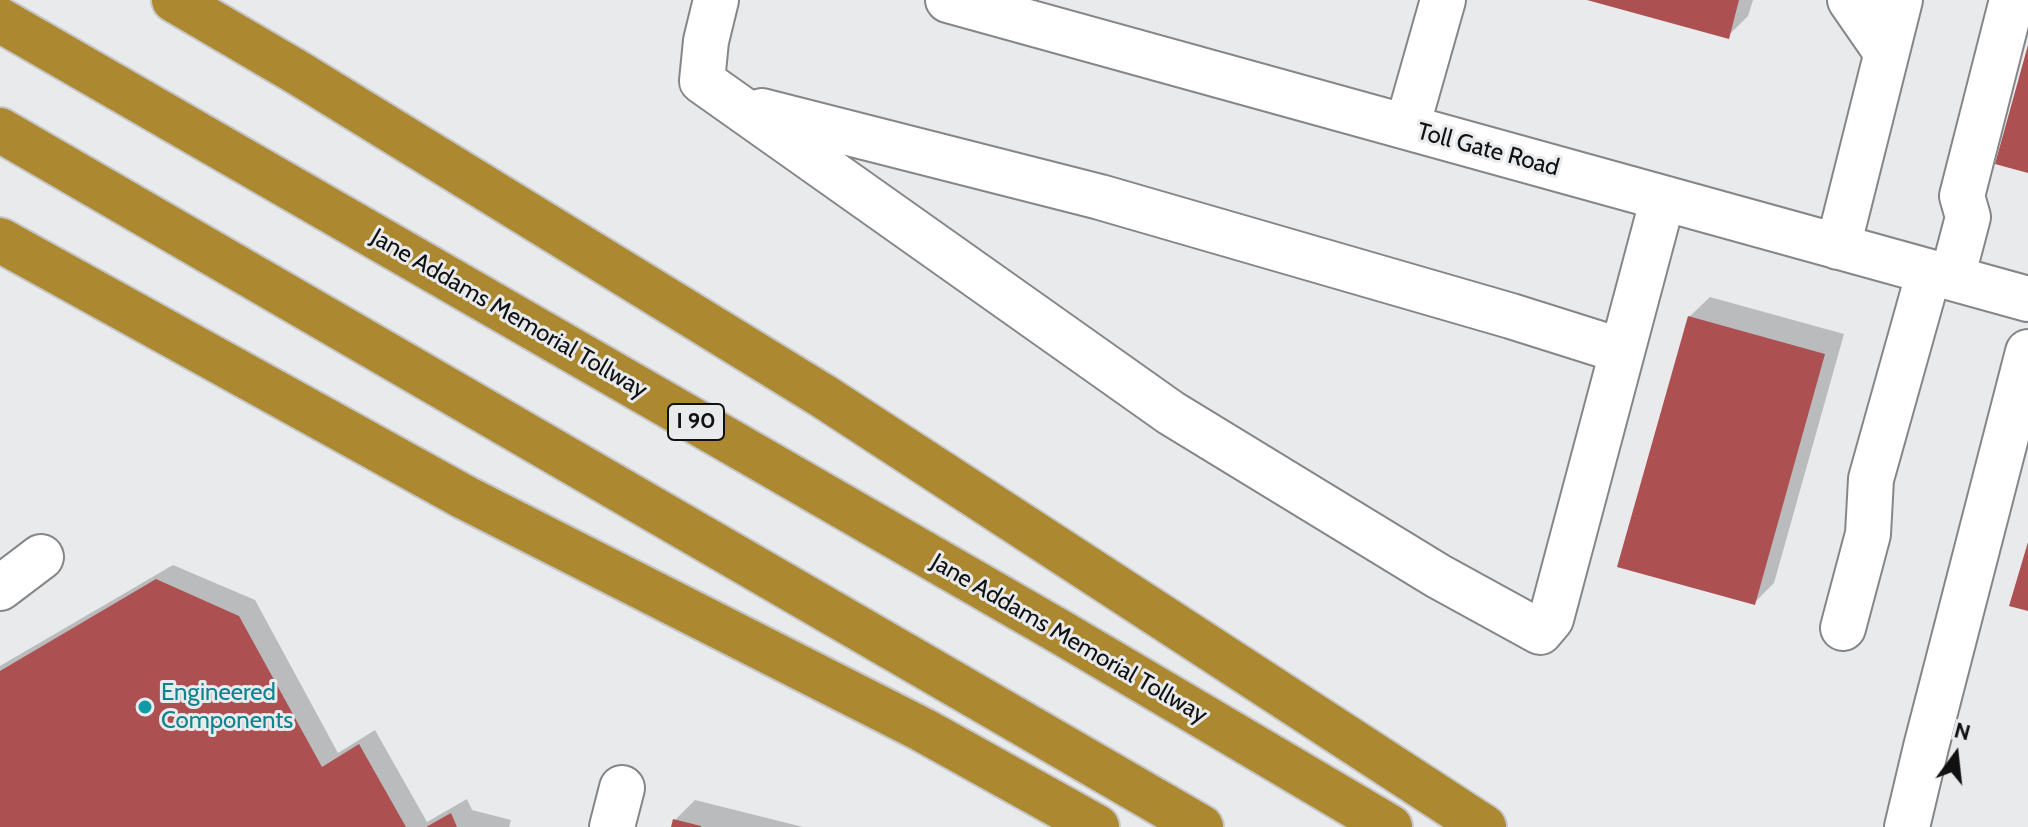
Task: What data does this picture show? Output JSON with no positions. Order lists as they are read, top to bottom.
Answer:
{
  "streets": {
    "highway": ["Jane Addams Memorial Tollway", "I 90"],
    "street": ["Toll Gate Road"]
  },
  "places": ["Engineered Components"],
  "north": "top"
}
